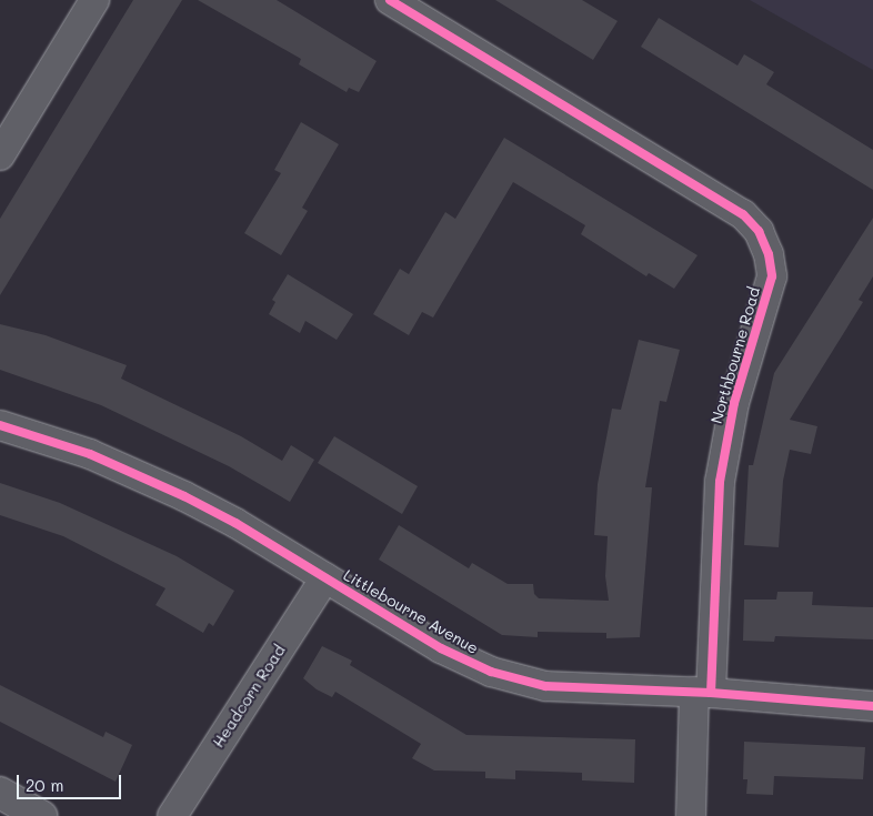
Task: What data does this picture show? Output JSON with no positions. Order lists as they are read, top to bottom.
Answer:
{
  "streets": {
    "street": ["Northbourne Road", "Littlebourne Avenue", "Headcorn Road"]
  },
  "crossings": [
    ["Northbourne Road", "Littlebourne Avenue"],
    ["Littlebourne Avenue", "Headcorn Road"]
  ],
  "scale_bar": "20 m"
}
